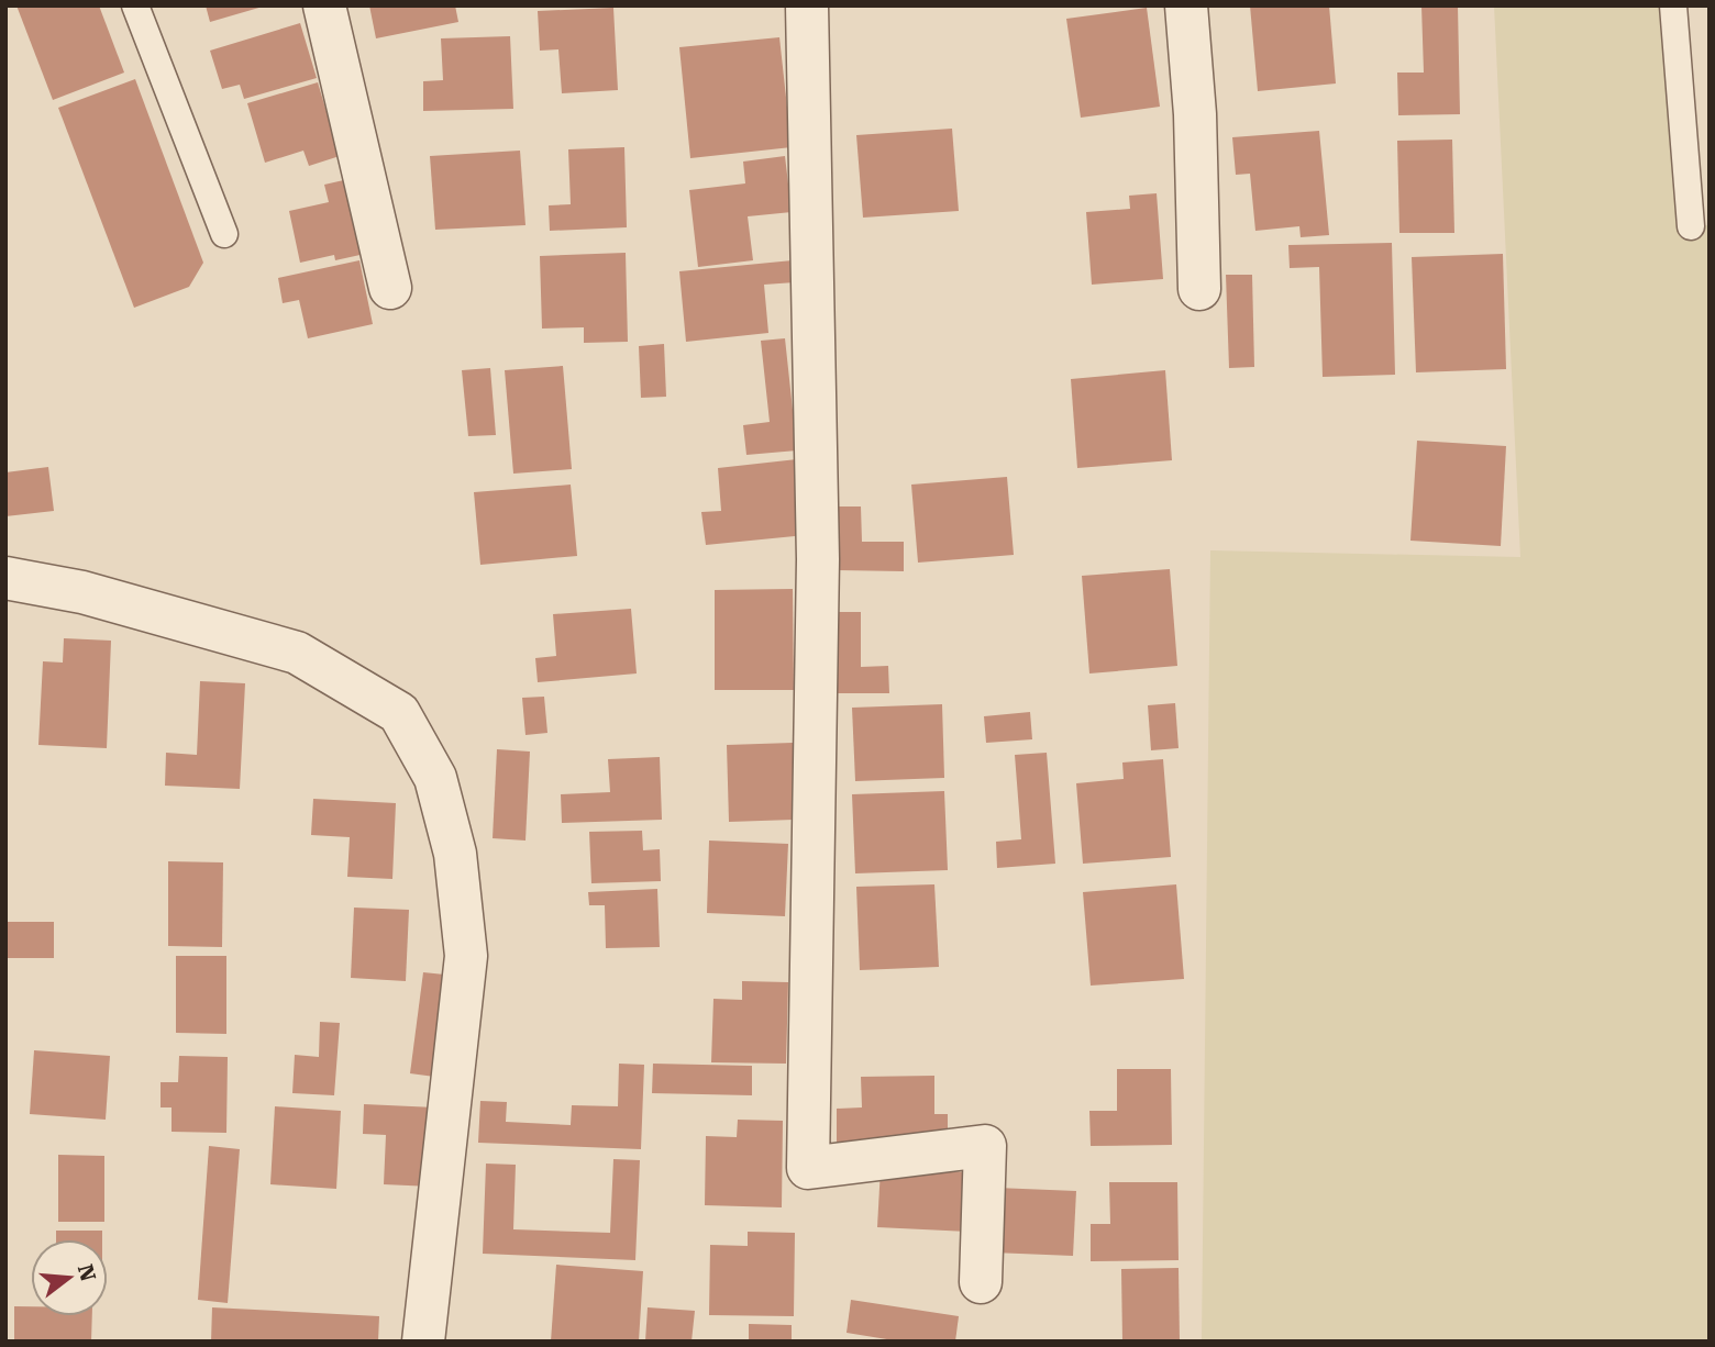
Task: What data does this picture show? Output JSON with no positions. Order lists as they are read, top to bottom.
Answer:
{
  "north": "right"
}
